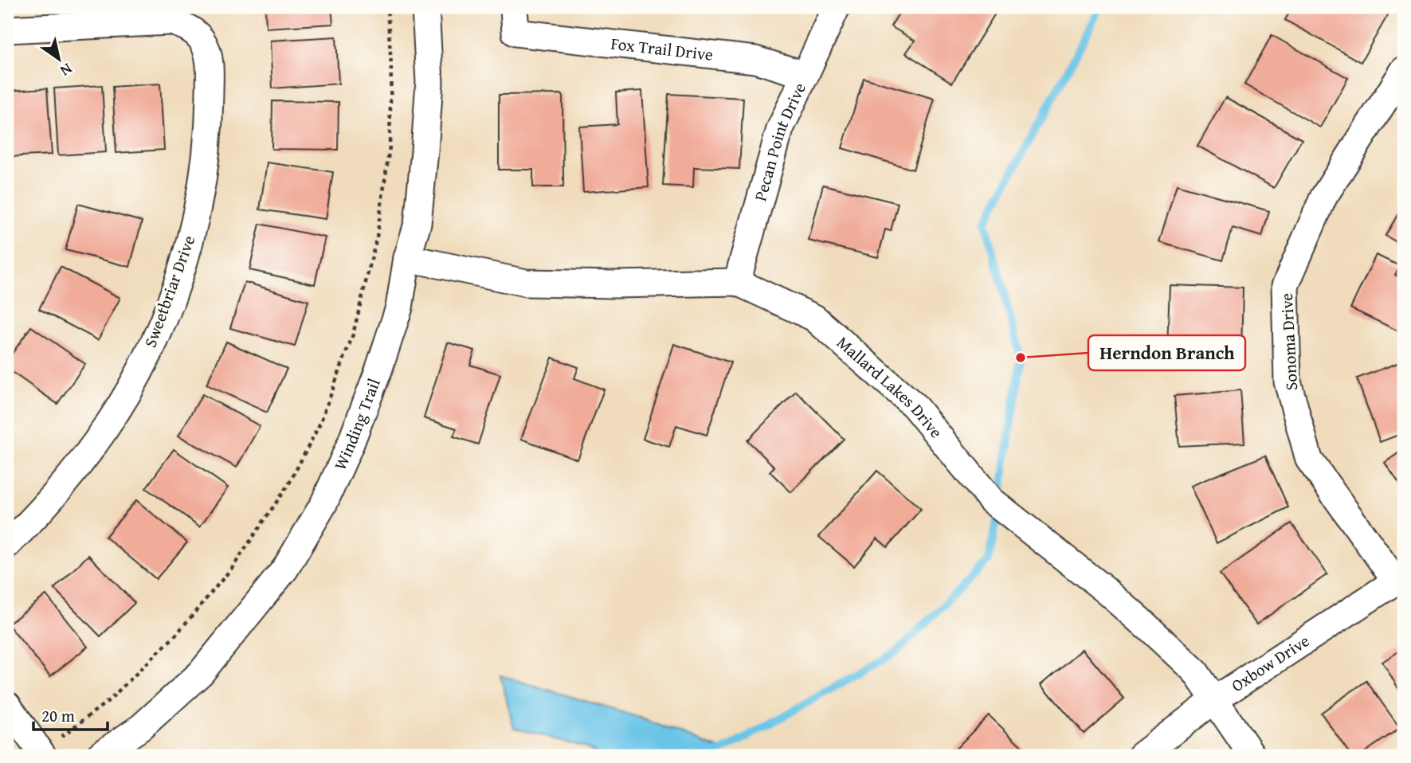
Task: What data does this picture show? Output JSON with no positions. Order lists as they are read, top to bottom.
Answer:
{
  "streets": {
    "street": [
      "Fox Trail Drive",
      "Pecan Point Drive",
      "Sweetbriar Drive",
      "Sonoma Drive",
      "Mallard Lakes Drive",
      "Winding Trail",
      "Oxbow Drive"
    ]
  },
  "crossings": [
    ["Fox Trail Drive", "Pecan Point Drive"],
    ["Pecan Point Drive", "Mallard Lakes Drive"],
    ["Sonoma Drive", "Oxbow Drive"],
    ["Mallard Lakes Drive", "Winding Trail"],
    ["Mallard Lakes Drive", "Oxbow Drive"]
  ],
  "places": ["Herndon Branch"],
  "scale_bar": "20 m",
  "north": "bottom right"
}
